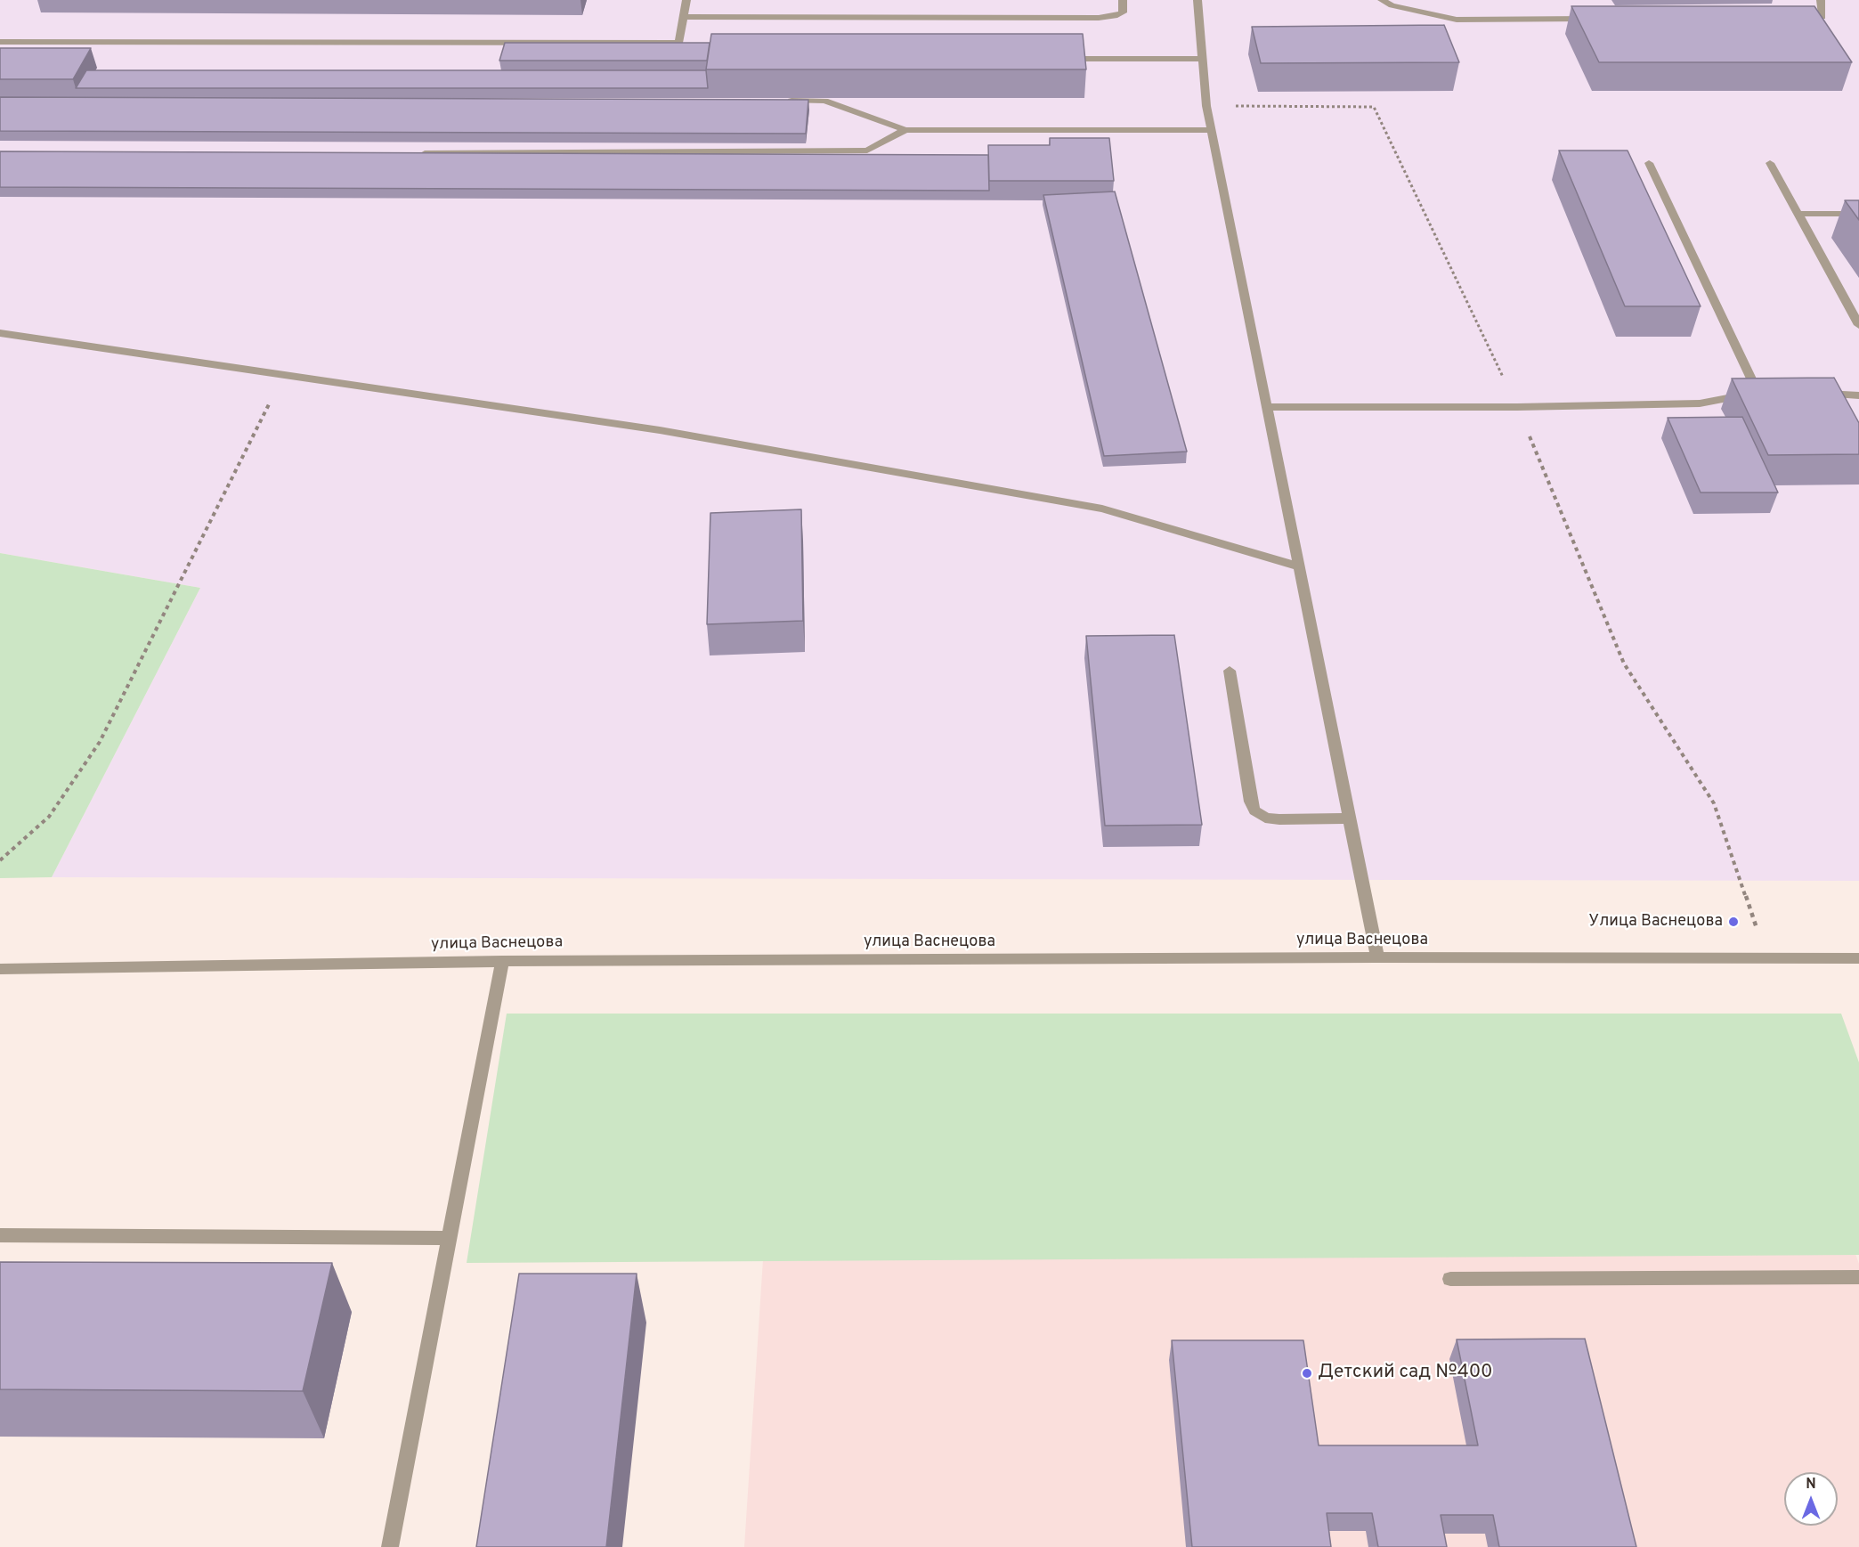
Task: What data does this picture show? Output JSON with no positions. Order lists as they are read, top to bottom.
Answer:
{
  "streets": {
    "street": ["улица Васнецова"]
  },
  "places": ["Улица Васнецова", "Детский сад №400"],
  "north": "top"
}
